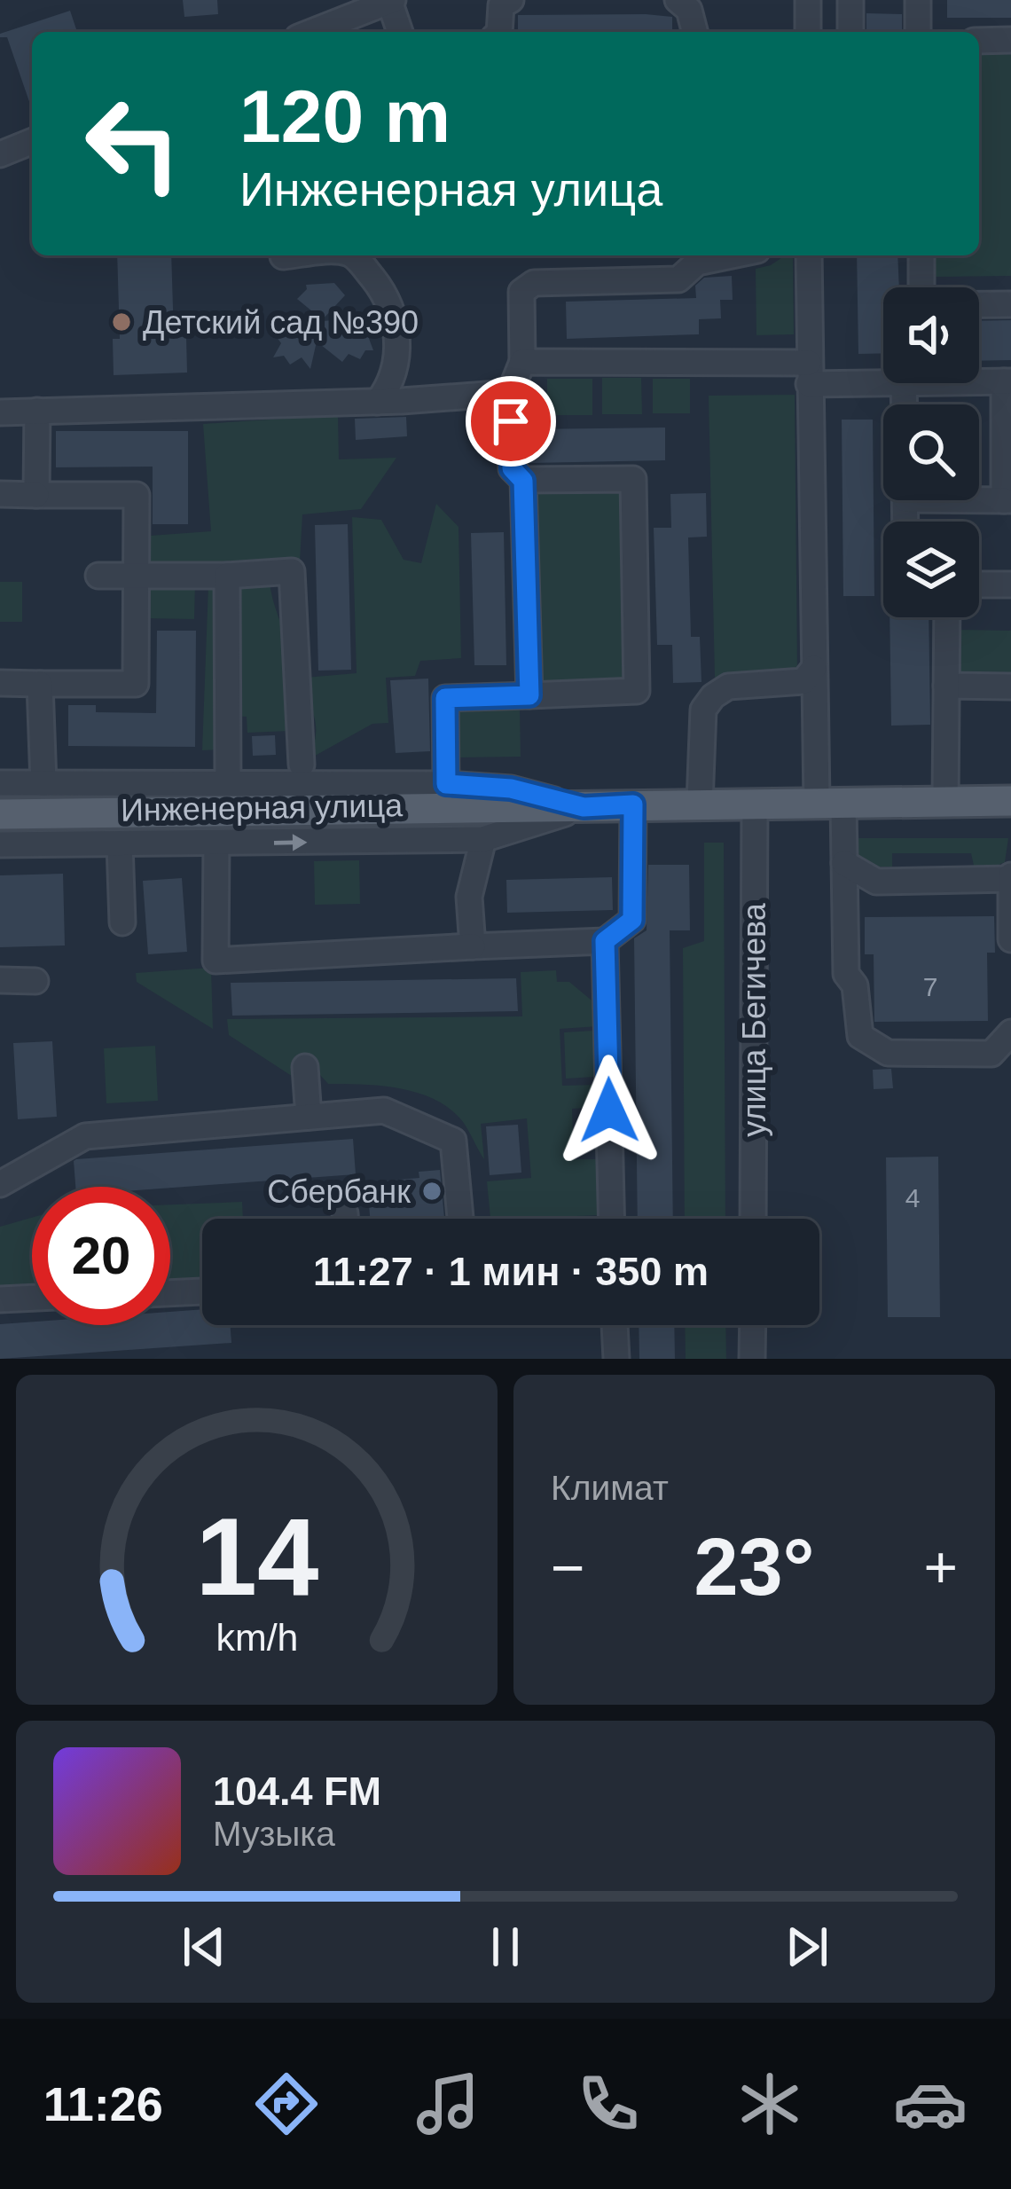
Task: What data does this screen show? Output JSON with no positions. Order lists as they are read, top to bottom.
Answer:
{
  "streets": {
    "main road": ["Инженерная улица"],
    "street": ["улица Бегичева"]
  },
  "crossings": [
    ["Инженерная улица", "улица Бегичева"]
  ],
  "places": ["Детский сад №390", "Сбербанк"],
  "house_numbers": ["7", "4"],
  "page": {
    "turn": ["120 m", "Инженерная улица"],
    "limit": "20",
    "trip": "11:27 · 1 мин · 350 m",
    "tile": "Климат",
    "heat": ["−", "23°", "+"],
    "song": ["104.4 FM", "Музыка"],
    "tabs": "11:26",
    "gauge": ["14", "km/h"]
  }
}
